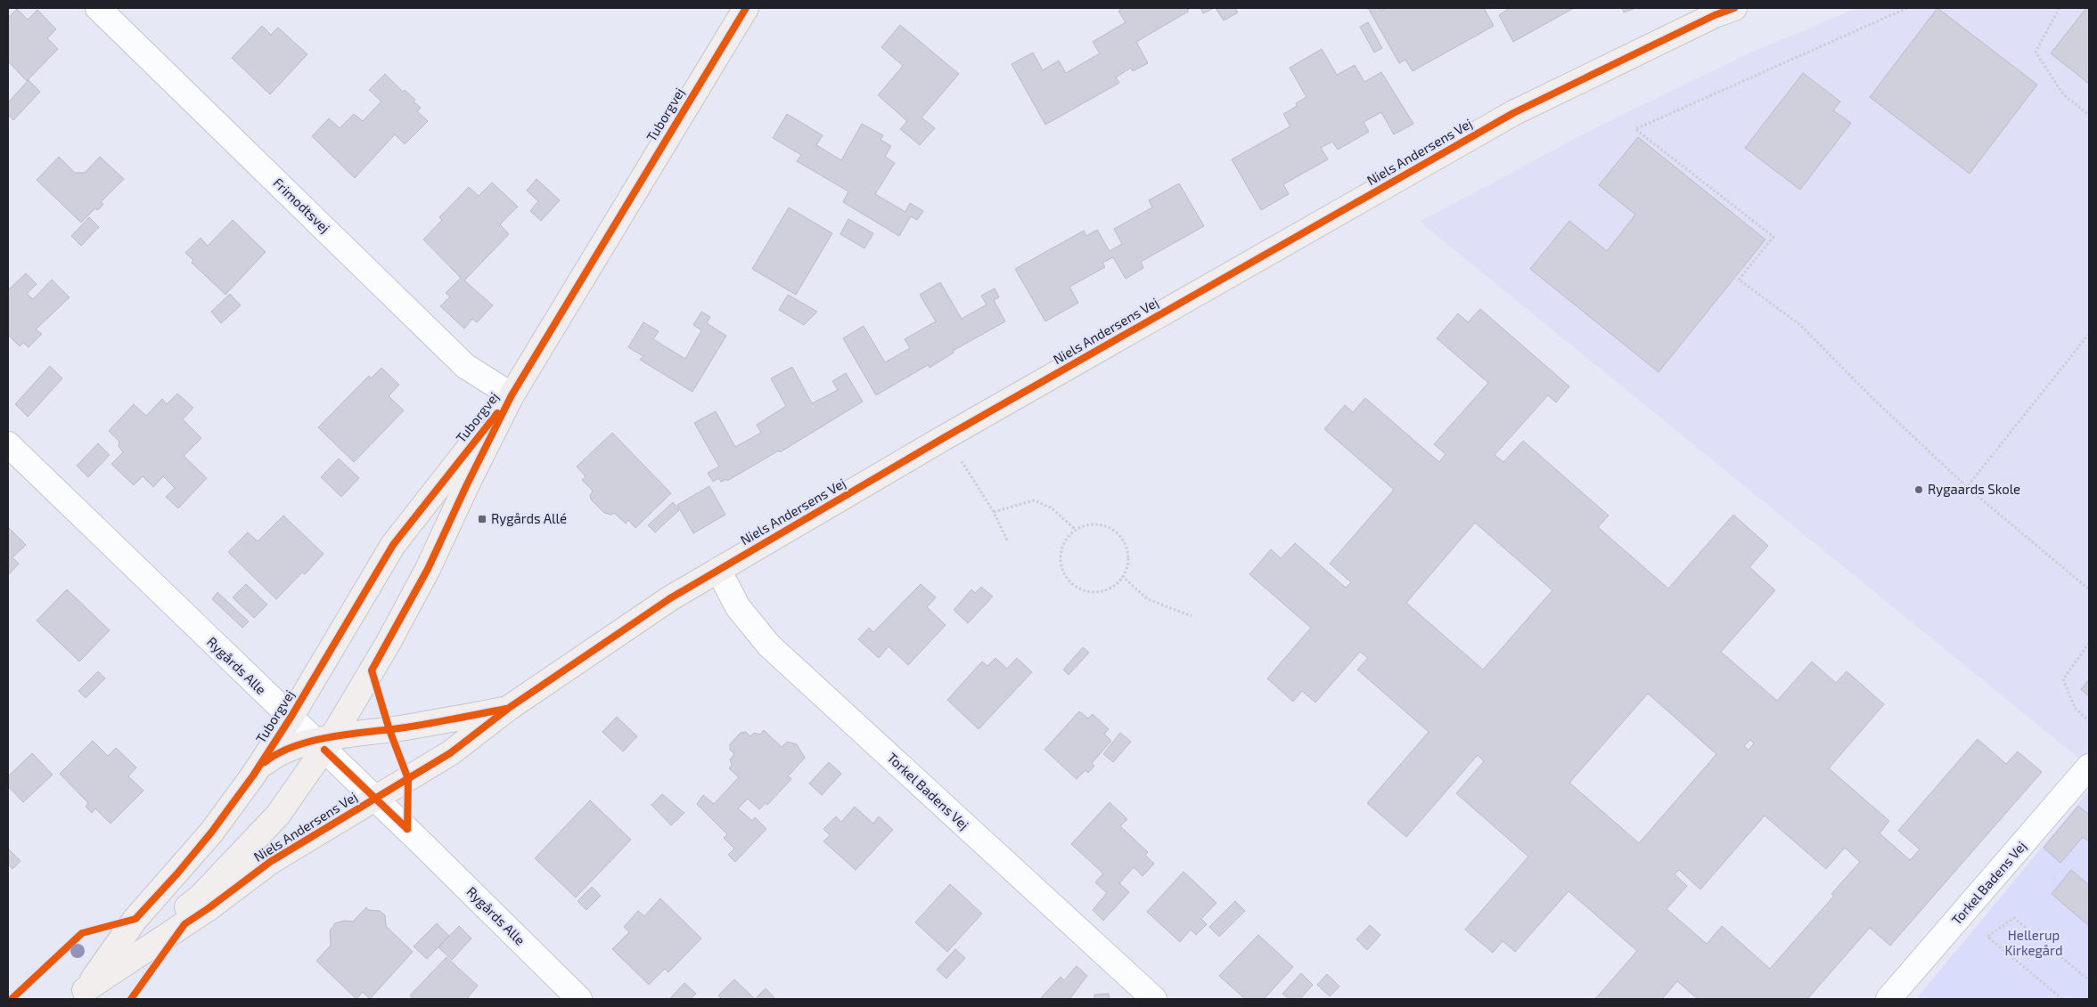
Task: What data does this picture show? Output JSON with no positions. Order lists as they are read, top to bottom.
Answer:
{
  "streets": {
    "street": [
      "Tuborgvej",
      "Niels Andersens Vej",
      "Frimodtsvej",
      "Rygårds Alle",
      "Torkel Badens Vej"
    ]
  },
  "crossings": [
    ["Tuborgvej", "Niels Andersens Vej"],
    ["Tuborgvej", "Frimodtsvej"],
    ["Tuborgvej", "Rygårds Alle"],
    ["Niels Andersens Vej", "Rygårds Alle"],
    ["Niels Andersens Vej", "Torkel Badens Vej"]
  ],
  "parks": ["Hellerup Kirkegård"],
  "places": {
    "other": ["Rygaards Skole"],
    "transit": ["Rygårds Allé"]
  }
}
